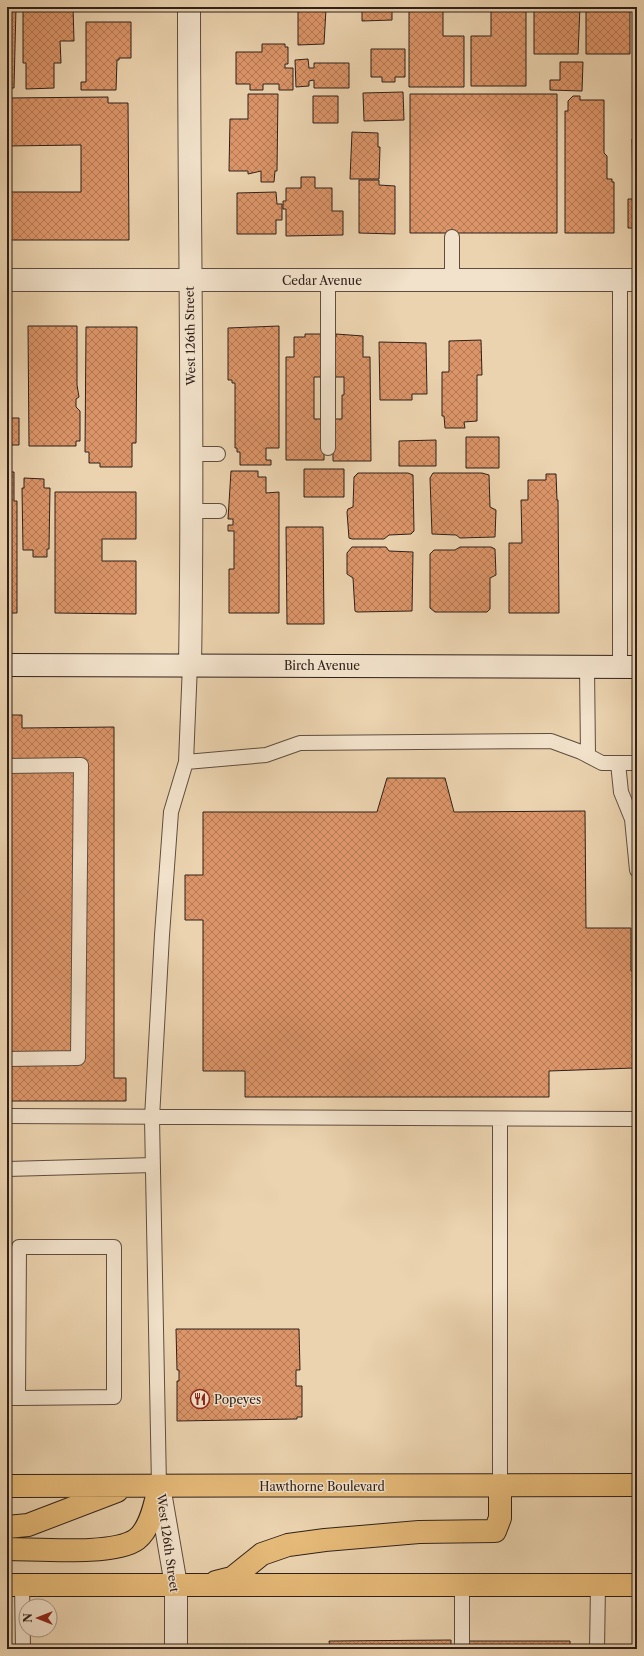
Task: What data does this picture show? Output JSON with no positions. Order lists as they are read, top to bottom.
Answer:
{
  "streets": {
    "main road": ["Hawthorne Boulevard"],
    "street": ["Cedar Avenue", "West 126th Street", "Birch Avenue"]
  },
  "crossings": [
    ["Cedar Avenue", "West 126th Street"],
    ["West 126th Street", "Birch Avenue"],
    ["West 126th Street", "Hawthorne Boulevard"]
  ],
  "places": {
    "restaurant": ["Popeyes"]
  },
  "north": "left"
}
